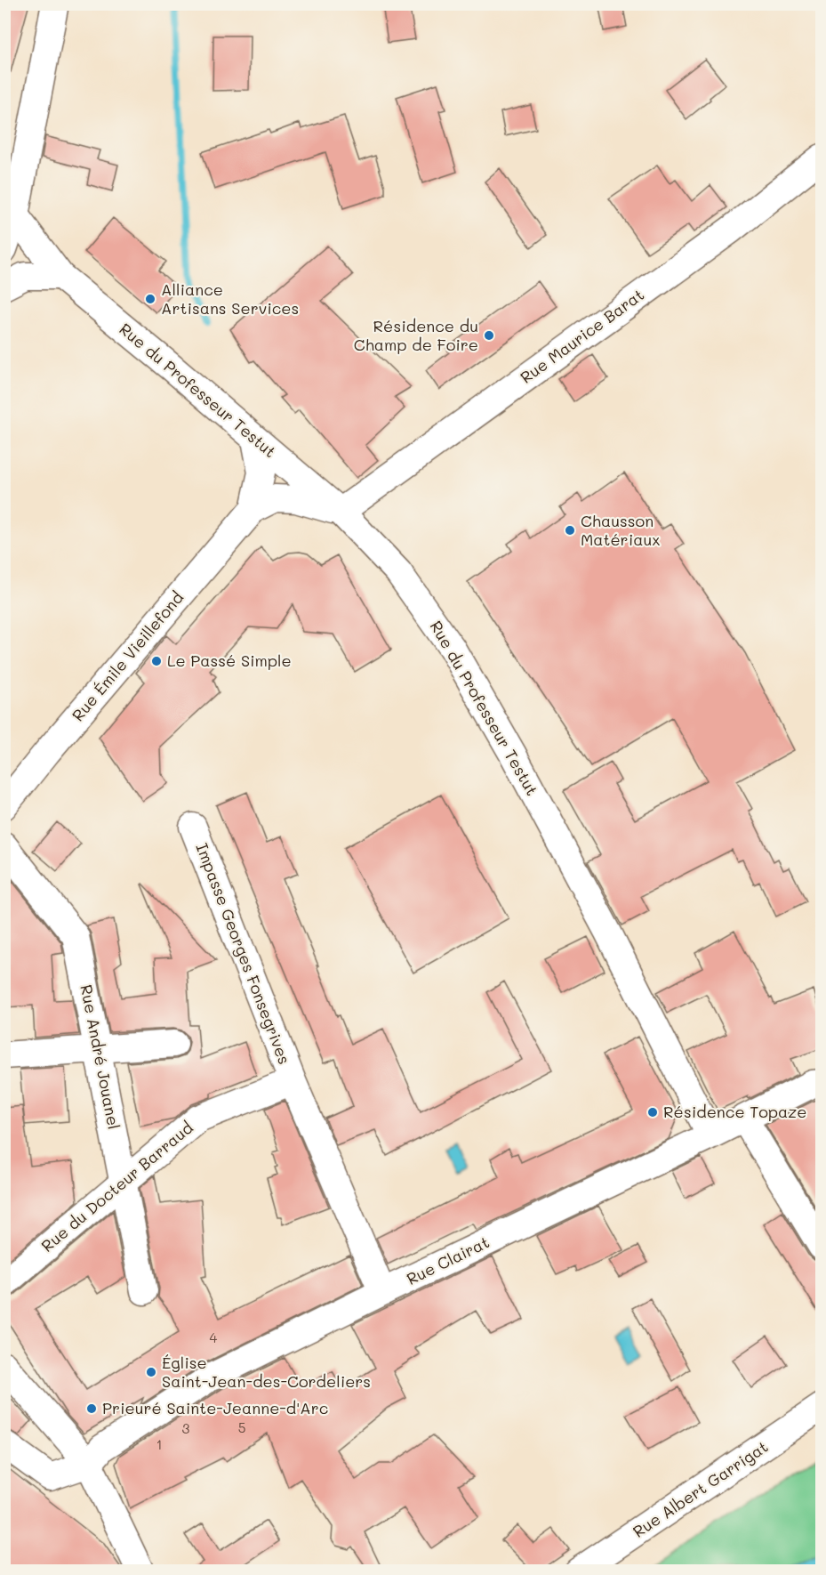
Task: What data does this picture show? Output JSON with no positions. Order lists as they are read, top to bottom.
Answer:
{
  "streets": {
    "street": [
      "Rue Maurice Barat",
      "Rue du Professeur Testut",
      "Rue Émile Vieillefond",
      "Impasse Georges Fonsegrives",
      "Rue André Jouanel",
      "Rue du Docteur Barraud",
      "Rue Clairat",
      "Rue Albert Garrigat"
    ]
  },
  "crossings": [
    ["Rue Maurice Barat", "Rue du Professeur Testut"],
    ["Rue Maurice Barat", "Rue Émile Vieillefond"],
    ["Rue du Professeur Testut", "Rue Émile Vieillefond"],
    ["Rue du Professeur Testut", "Rue Clairat"],
    ["Impasse Georges Fonsegrives", "Rue du Docteur Barraud"],
    ["Rue André Jouanel", "Rue du Docteur Barraud"]
  ],
  "places": [
    "Alliance Artisans Services",
    "Résidence du Champ de Foire",
    "Chausson Matériaux",
    "Le Passé Simple",
    "Résidence Topaze",
    "Église Saint-Jean-des-Cordeliers",
    "Prieuré Sainte-Jeanne-d'Arc"
  ],
  "house_numbers": [
    "4",
    "5",
    "3",
    "1"
  ]
}
